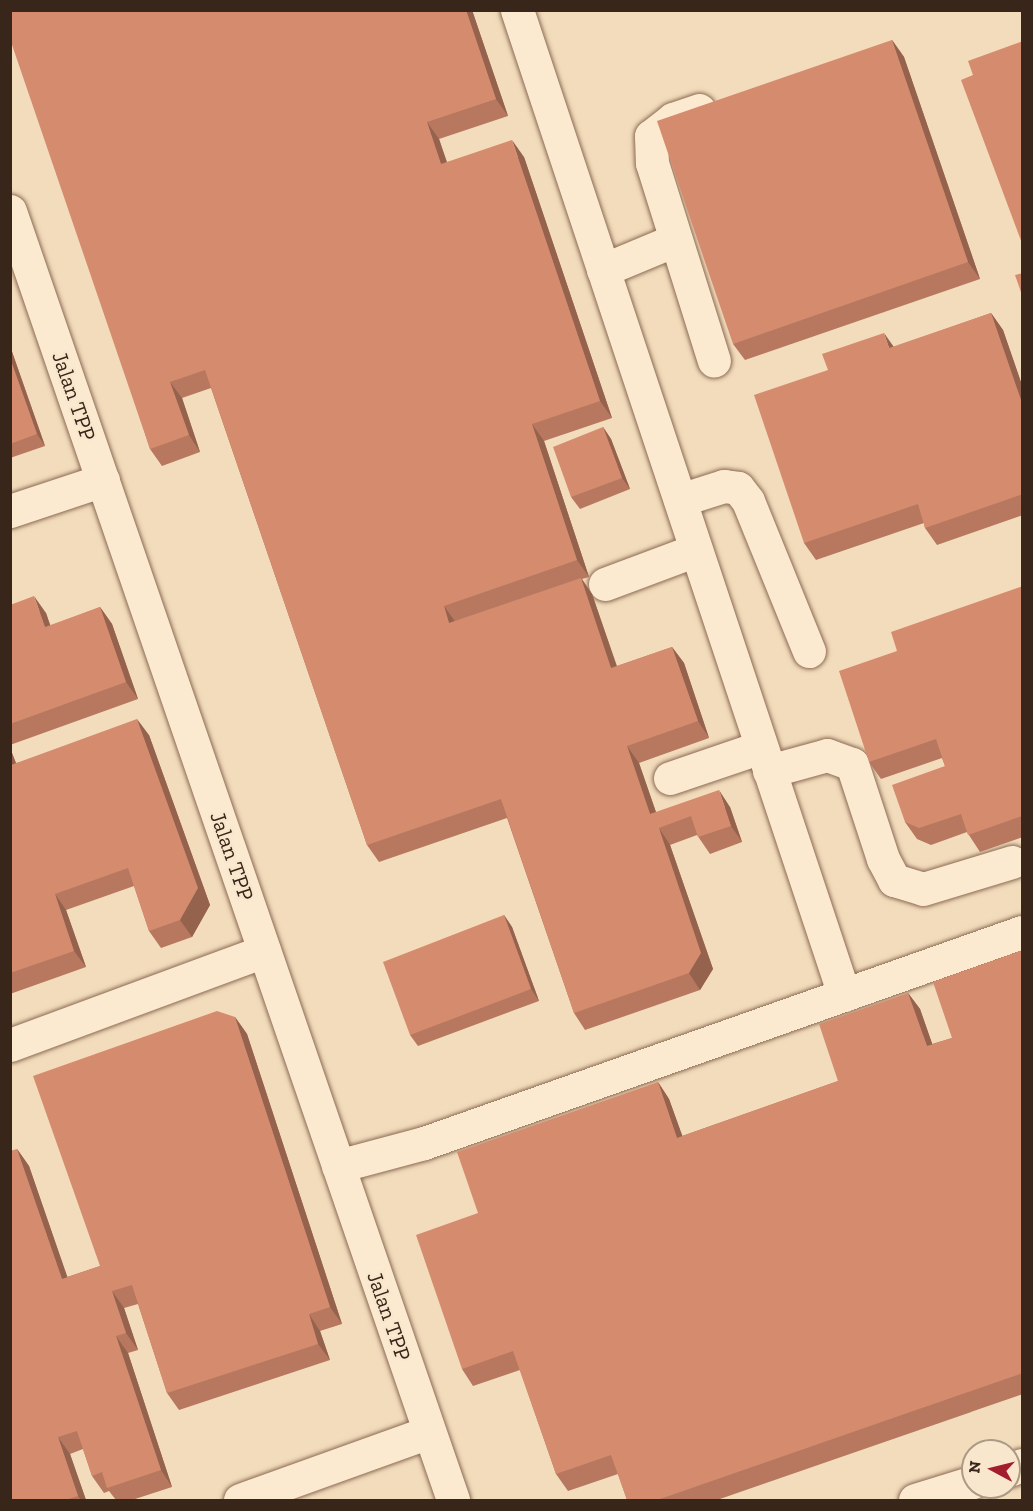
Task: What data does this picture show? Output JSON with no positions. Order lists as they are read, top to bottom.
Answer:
{
  "streets": {
    "street": ["Jalan TPP"]
  },
  "north": "left"
}
